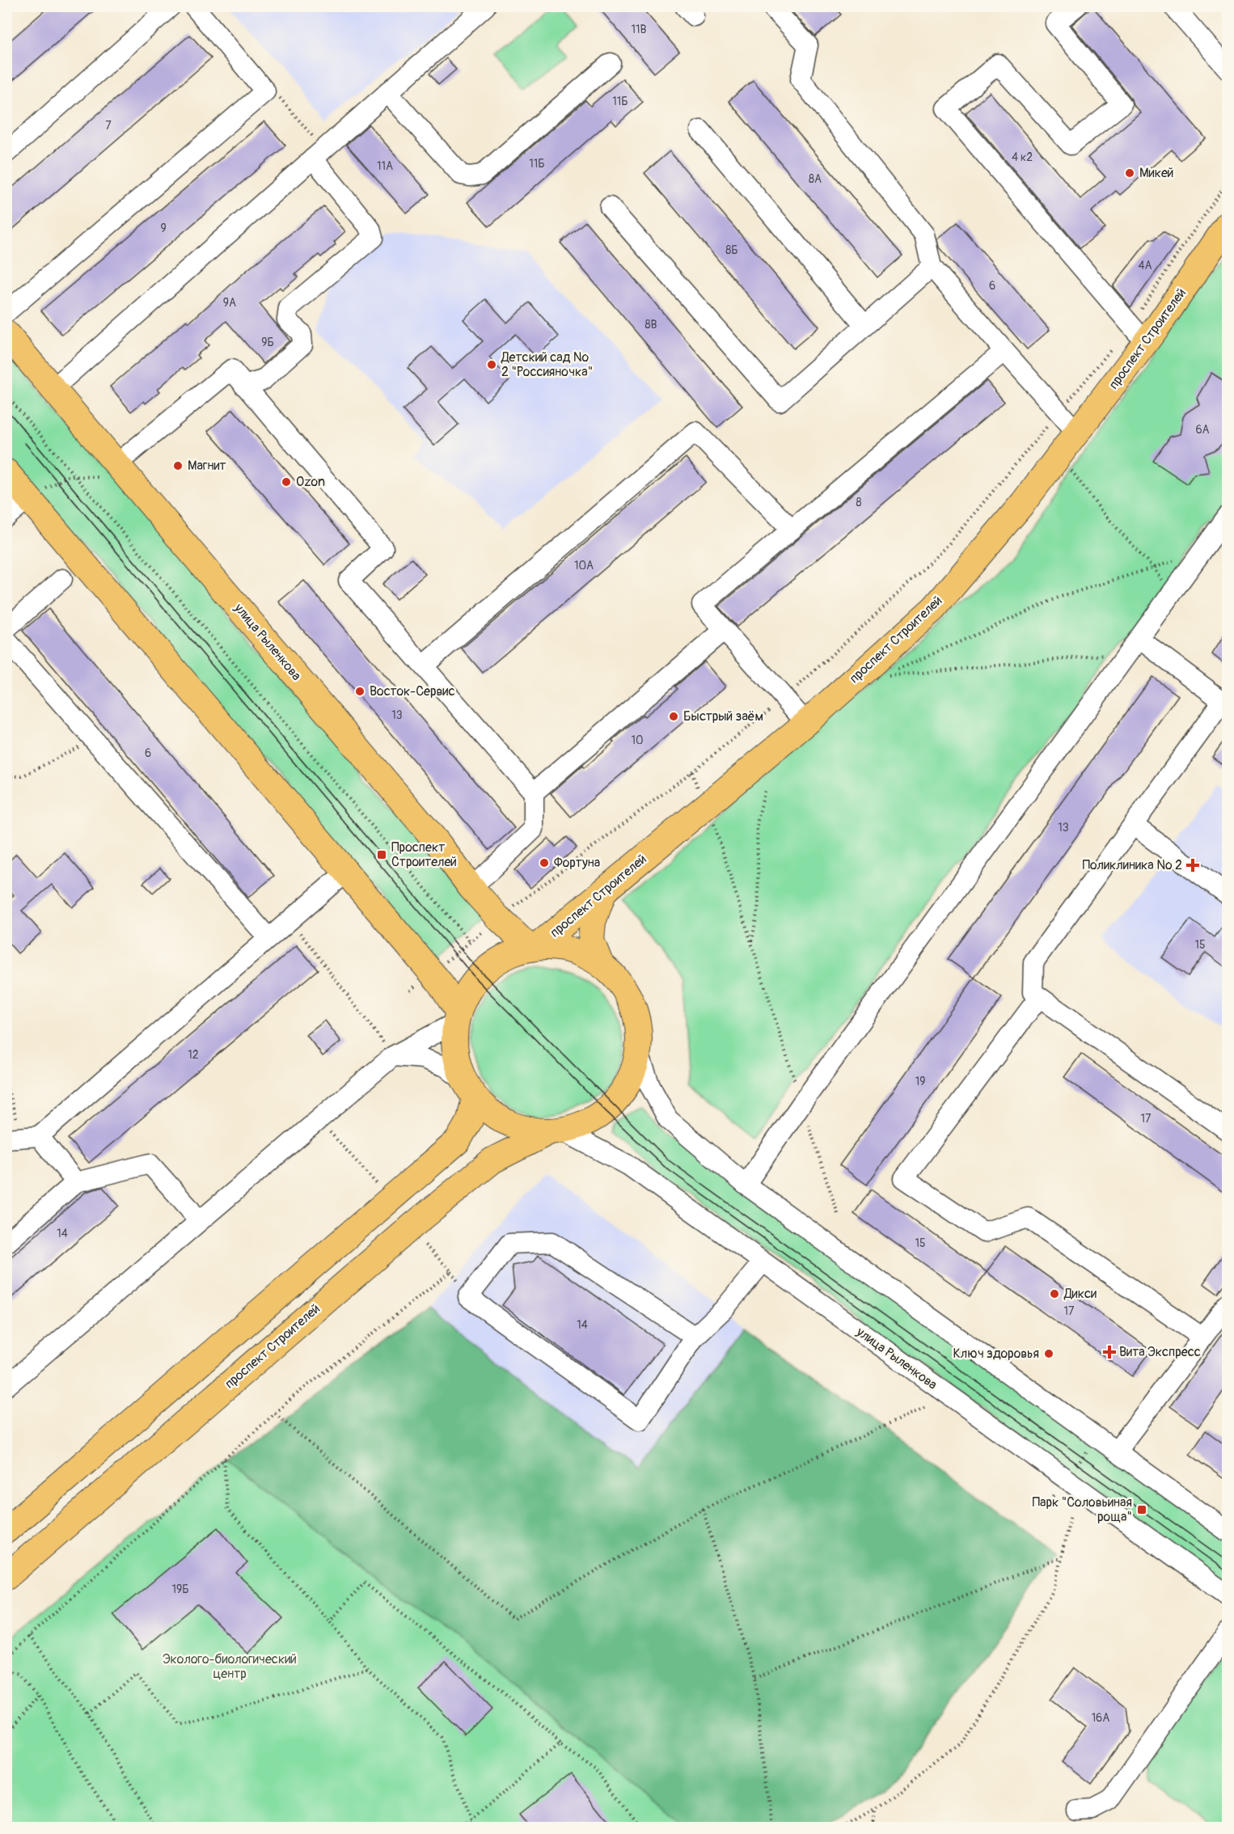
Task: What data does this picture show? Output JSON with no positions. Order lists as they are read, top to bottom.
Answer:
{
  "streets": {
    "main road": ["проспект Строителей", "улица Рыленкова"]
  },
  "crossings": [
    ["проспект Строителей", "улица Рыленкова"]
  ],
  "parks": ["Эколого-биологический центр"],
  "places": {
    "other": [
      "Микей",
      "Детский сад № 2 \"Россияночка\"",
      "Магнит",
      "Ozon",
      "Восток-Сервис",
      "Быстрый заём",
      "Фортуна",
      "Дикси",
      "Ключ здоровья"
    ],
    "transit": ["Проспект Строителей", "Парк \"Соловьиная роща\""],
    "health": ["Поликлиника № 2", "Вита Экспресс"]
  },
  "house_numbers": [
    "11В",
    "11Б",
    "7",
    "4 к2",
    "11Б",
    "11А",
    "8А",
    "9",
    "8Б",
    "4А",
    "6",
    "9А",
    "8В",
    "9Б",
    "6А",
    "8",
    "10А",
    "13",
    "10",
    "6",
    "13",
    "15",
    "12",
    "19",
    "17",
    "14",
    "15",
    "17",
    "14",
    "19Б",
    "16А"
  ]
}
